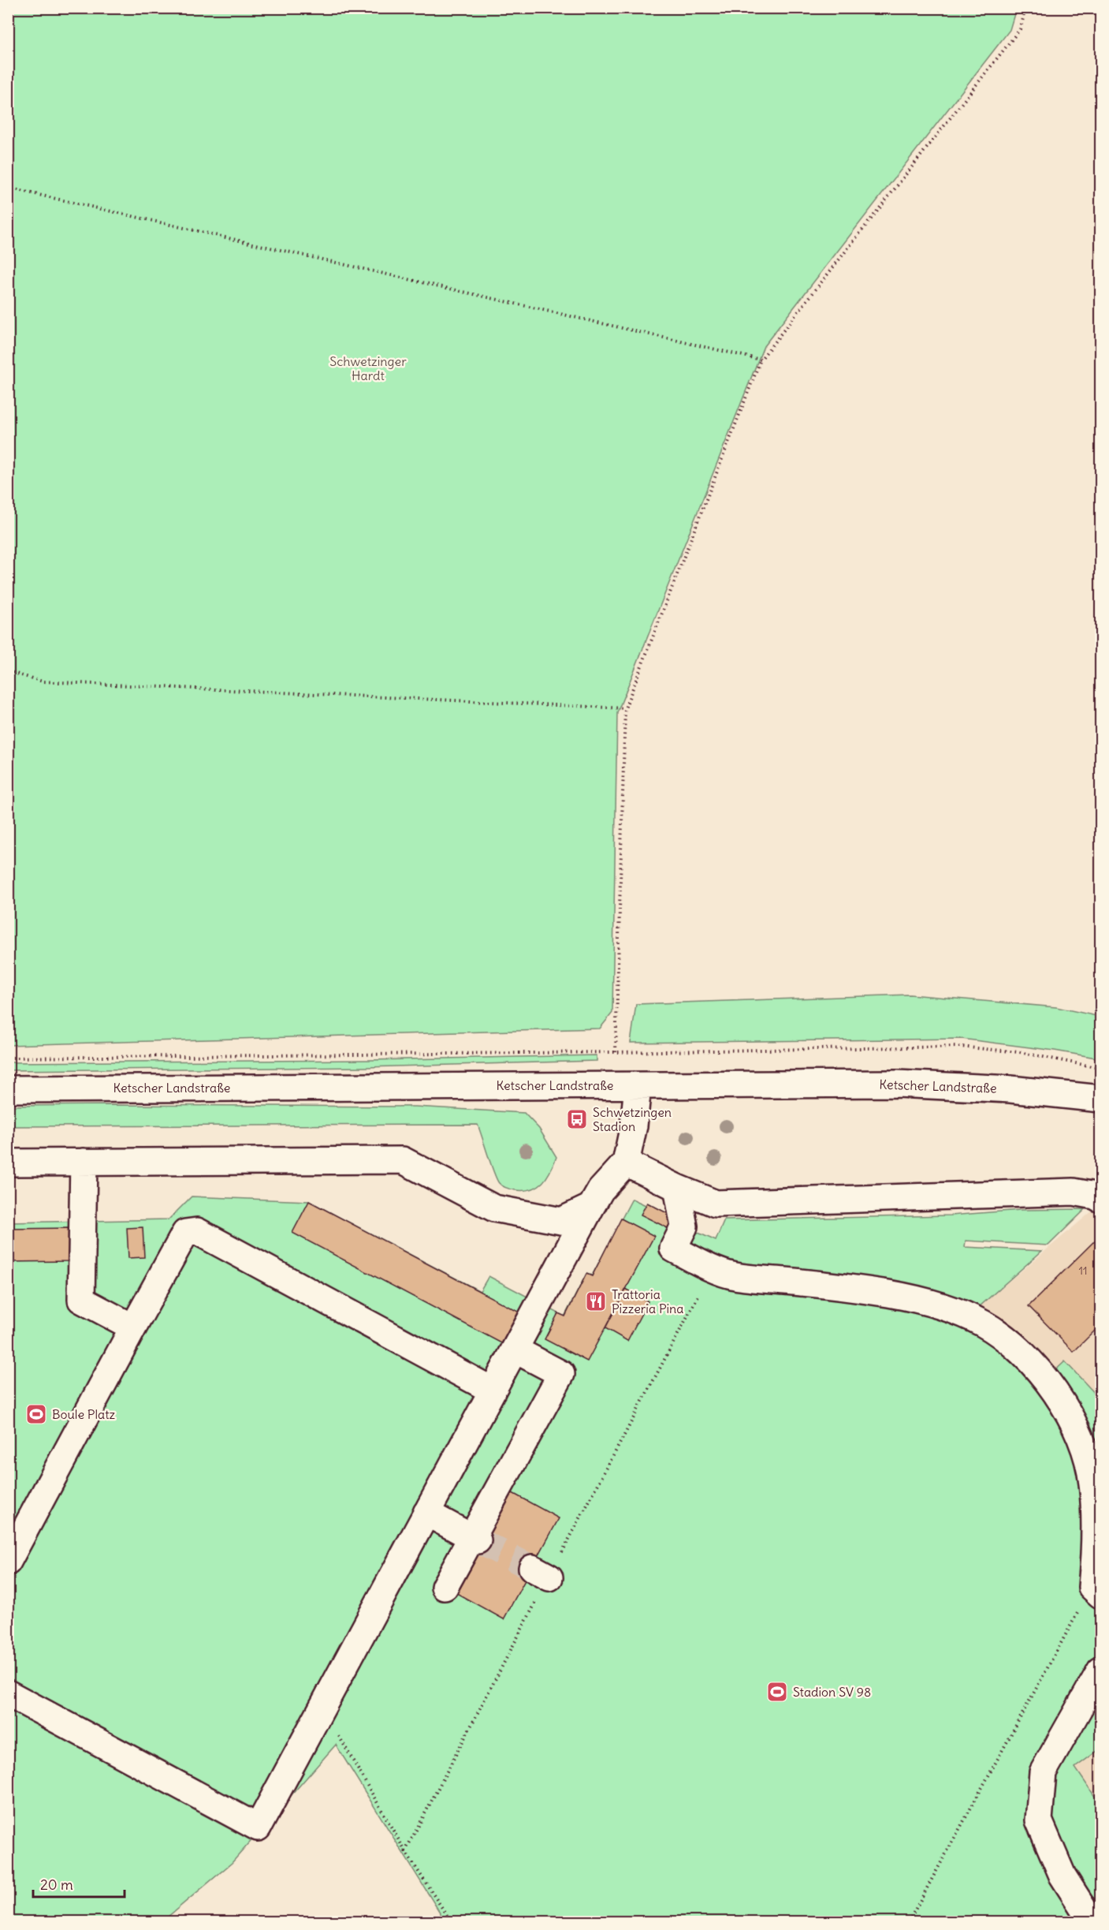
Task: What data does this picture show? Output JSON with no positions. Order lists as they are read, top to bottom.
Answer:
{
  "streets": {
    "street": ["Ketscher Landstraße"]
  },
  "parks": ["Schwetzinger Hardt"],
  "places": {
    "bus stop": ["Schwetzingen Stadion"],
    "restaurant": ["Trattoria Pizzeria Pina"],
    "sports": ["Boule Platz", "Stadion SV 98"]
  },
  "house_numbers": ["11"],
  "scale_bar": "20 m"
}
